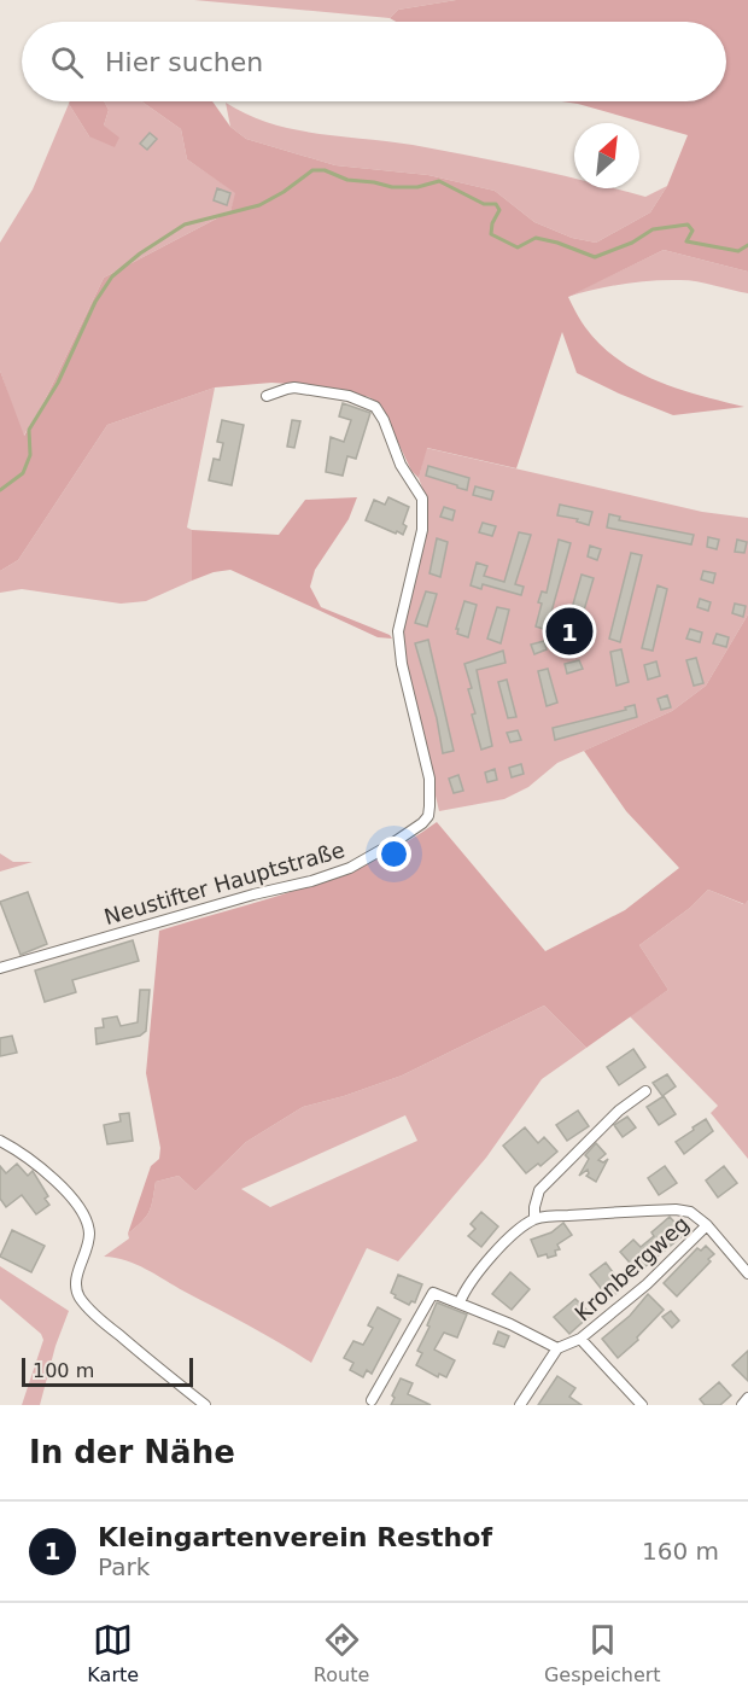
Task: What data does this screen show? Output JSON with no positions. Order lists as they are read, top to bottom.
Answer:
{
  "streets": {
    "street": ["Neustifter Hauptstraße", "Kronbergweg"]
  },
  "scale_bar": "100 m",
  "north": "top right",
  "page": {
    "search": "Hier suchen",
    "pins": "1",
    "scale": "100 m",
    "heading": "In der Nähe",
    "list": [
      {
        "mark": "1",
        "name": "Kleingartenverein Resthof",
        "note": "Park",
        "value": "160 m"
      }
    ],
    "nav": ["Karte", "Route", "Gespeichert"]
  }
}
